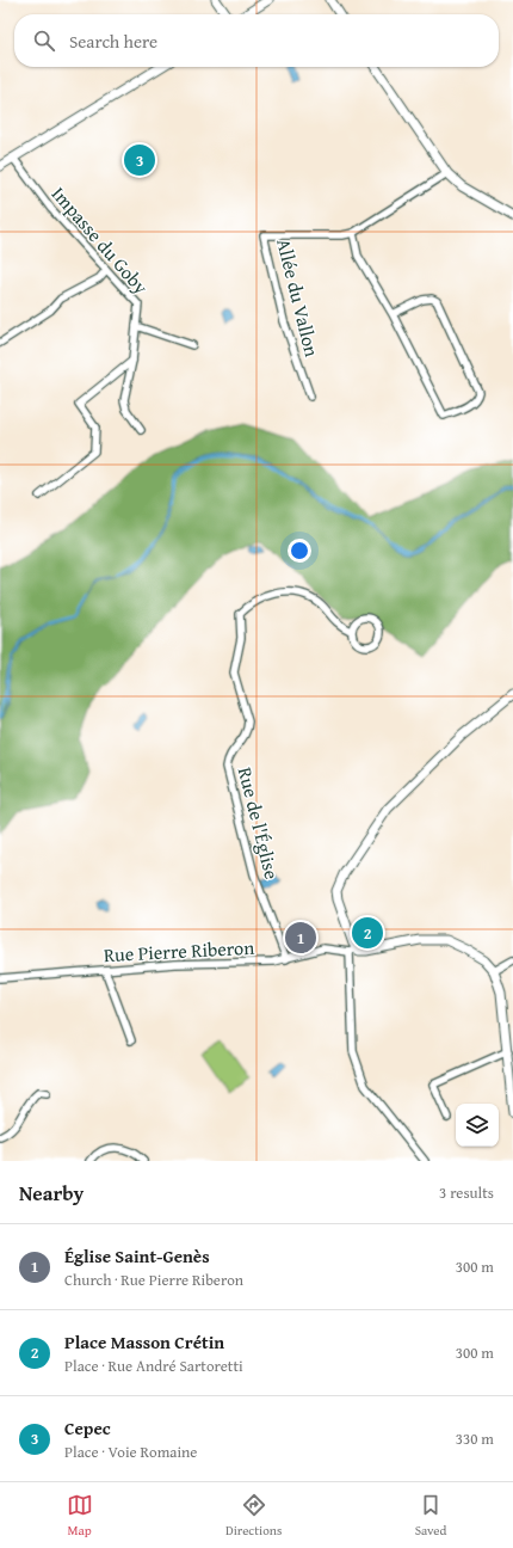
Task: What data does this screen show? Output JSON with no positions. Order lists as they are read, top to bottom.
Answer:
{
  "streets": {
    "street": [
      "Impasse du Goby",
      "Allée du Vallon",
      "Rue de l'Église",
      "Rue Pierre Riberon"
    ]
  },
  "crossings": [
    ["Rue de l'Église", "Rue Pierre Riberon"]
  ],
  "page": {
    "search": "Search here",
    "pins": ["3", "2", "1"],
    "heading": ["Nearby", "3 results"],
    "list": [
      {
        "mark": "1",
        "name": "Église Saint-Genès",
        "note": "Church · Rue Pierre Riberon",
        "value": "300 m"
      },
      {
        "mark": "2",
        "name": "Place Masson Crétin",
        "note": "Place · Rue André Sartoretti",
        "value": "300 m"
      },
      {
        "mark": "3",
        "name": "Cepec",
        "note": "Place · Voie Romaine",
        "value": "330 m"
      }
    ],
    "nav": ["Map", "Directions", "Saved"]
  }
}
